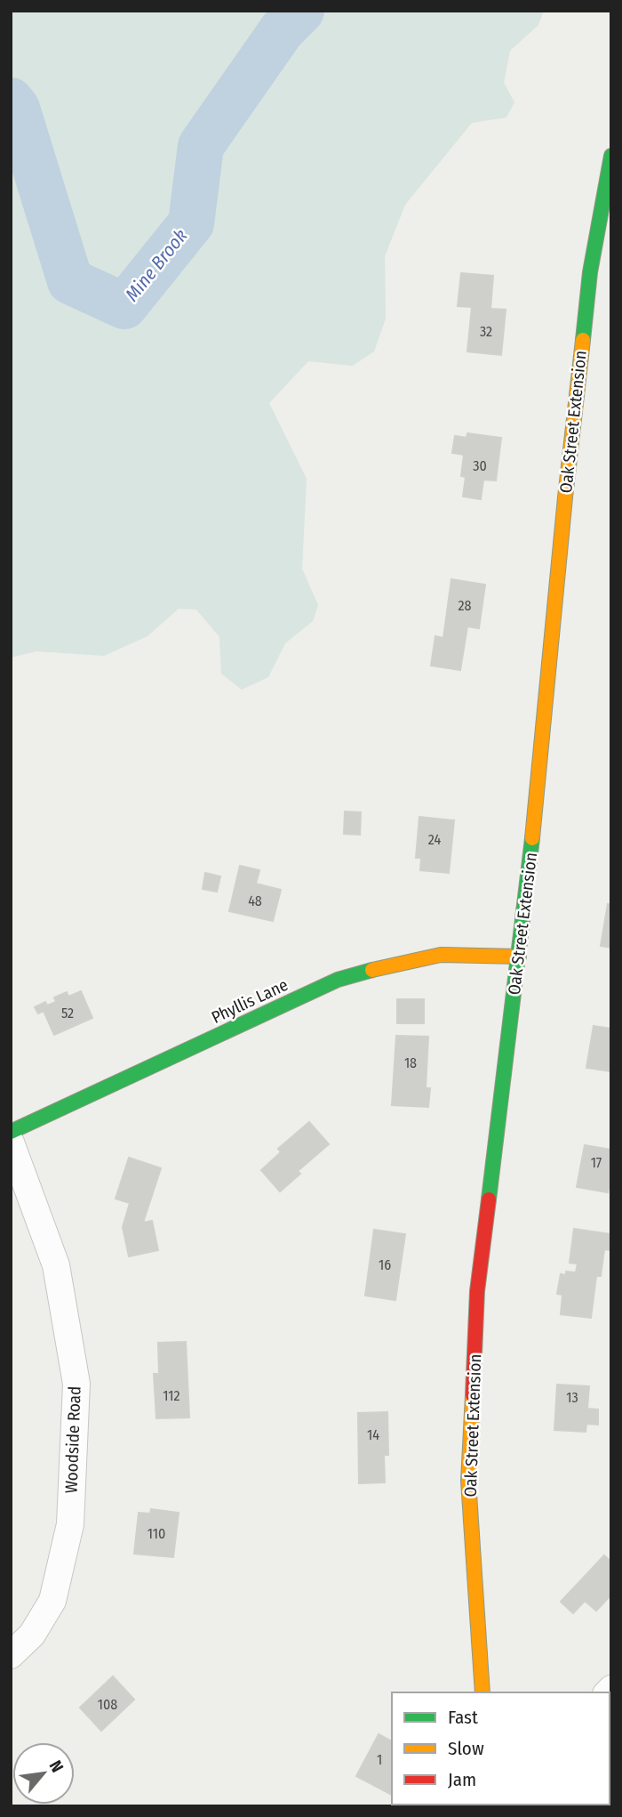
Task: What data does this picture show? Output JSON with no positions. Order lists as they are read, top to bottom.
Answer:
{
  "streets": {
    "street": ["Oak Street Extension", "Phyllis Lane", "Woodside Road"]
  },
  "crossings": [
    ["Oak Street Extension", "Phyllis Lane"]
  ],
  "water": ["Mine Brook"],
  "house_numbers": [
    "32",
    "30",
    "28",
    "24",
    "48",
    "52",
    "18",
    "17",
    "16",
    "112",
    "13",
    "14",
    "110",
    "108",
    "1"
  ],
  "legend": ["Fast", "Slow", "Jam"],
  "north": "top right"
}
